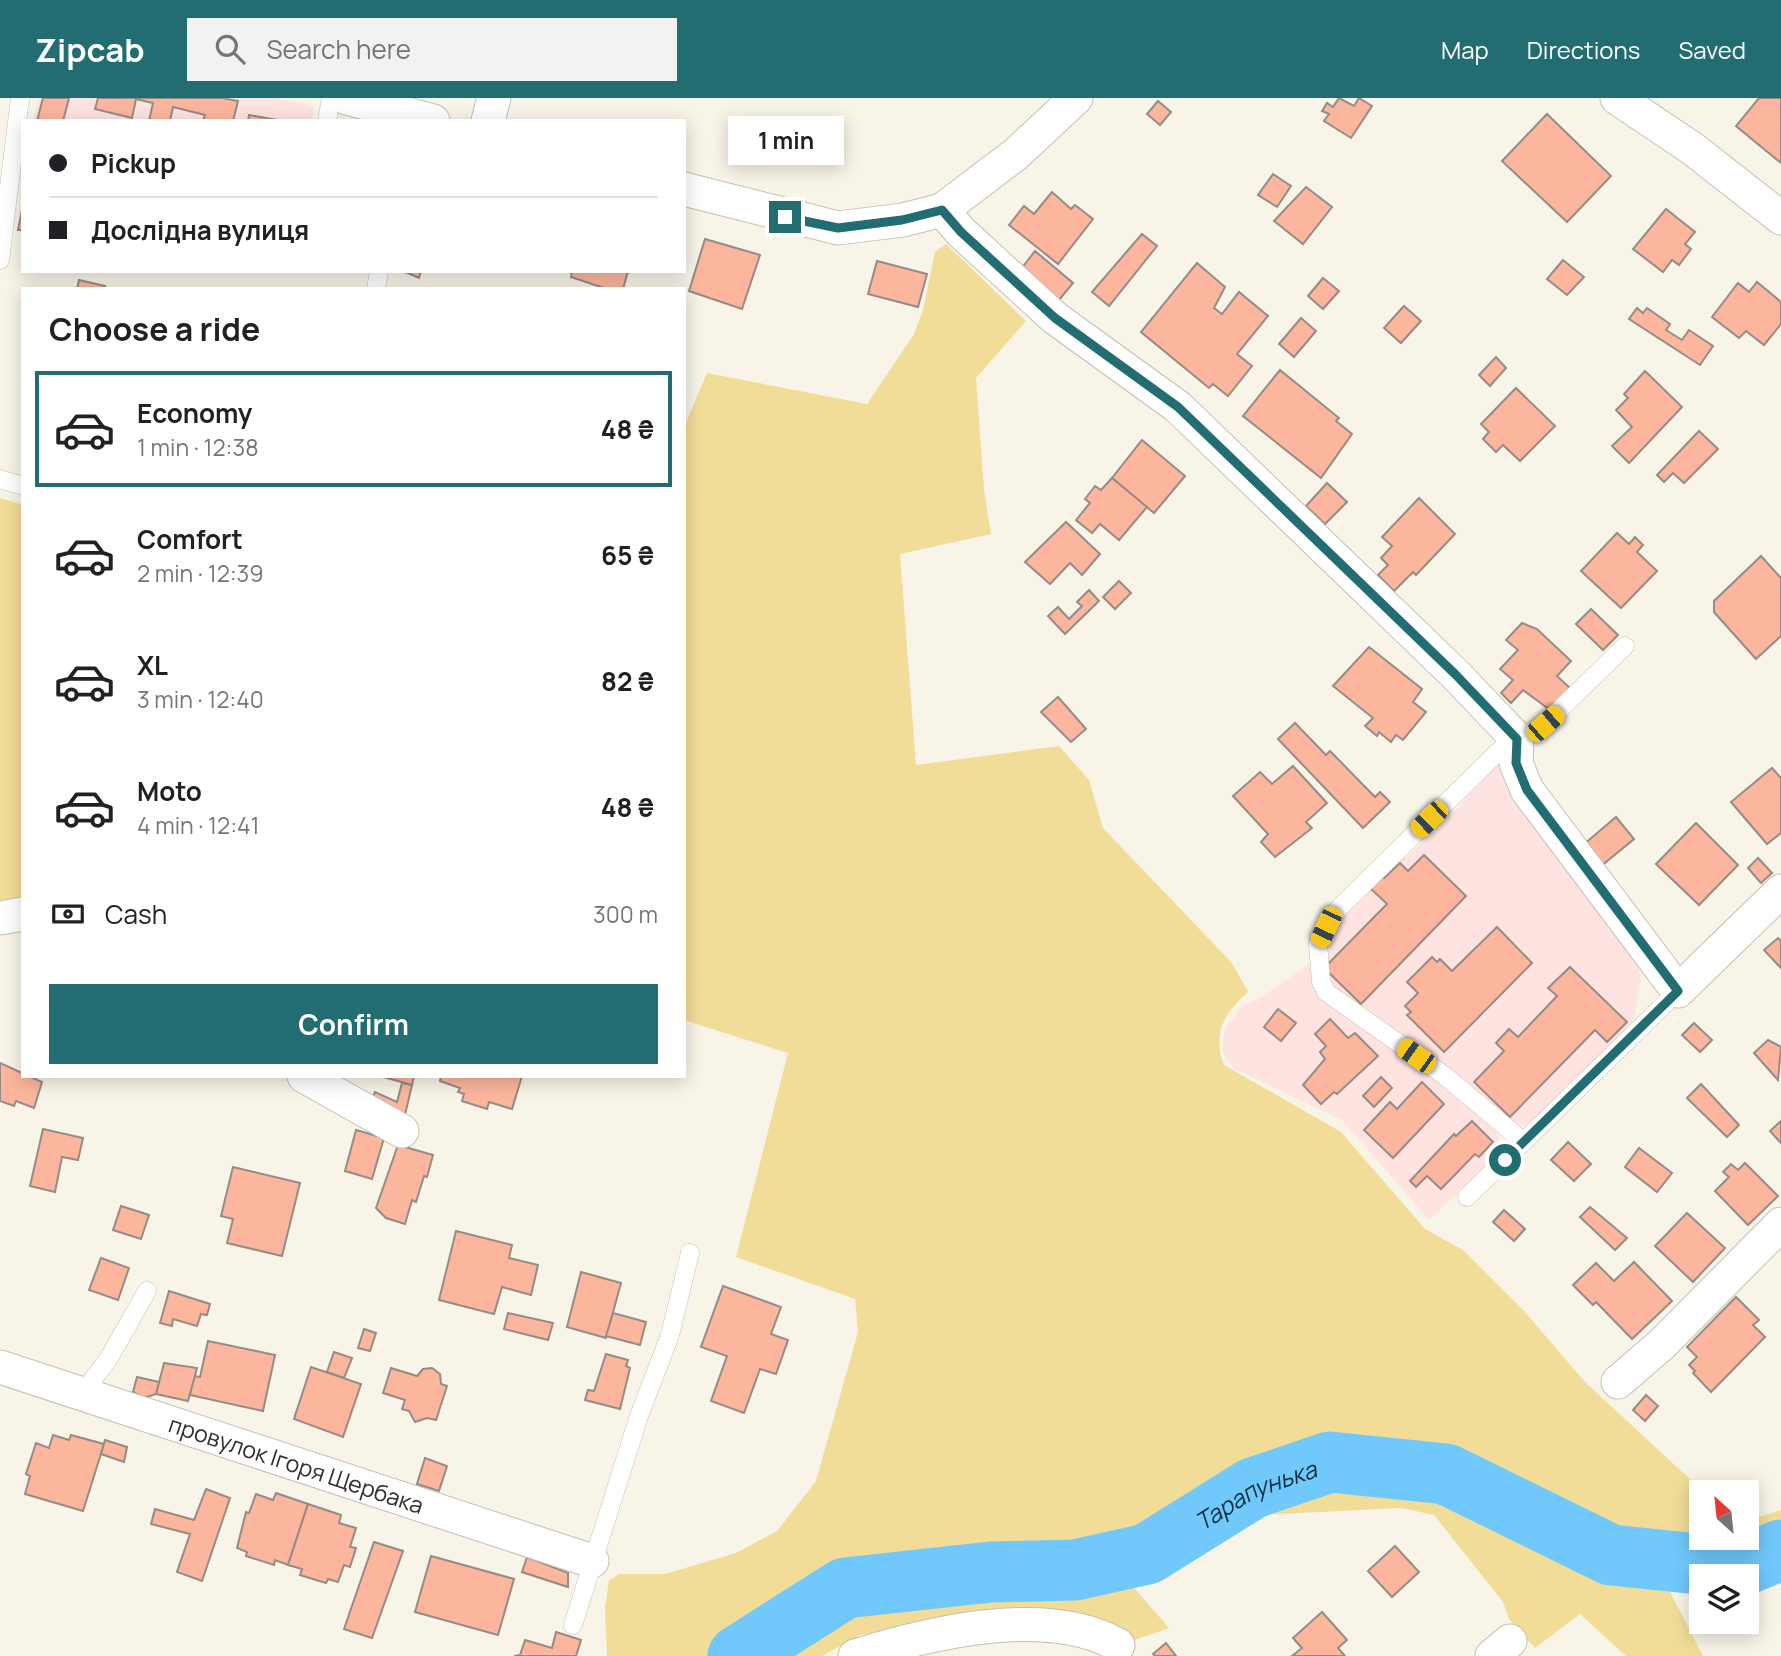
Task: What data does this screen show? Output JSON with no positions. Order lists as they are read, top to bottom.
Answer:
{
  "streets": {
    "street": ["провулок Ігоря Щербака"]
  },
  "water": ["Тарапунька"],
  "north": "top left",
  "page": {
    "header": "Zipcab",
    "search": "Search here",
    "nav": ["Map", "Directions", "Saved"],
    "bubble": "1 min",
    "banner": ["Pickup", "Дослідна вулиця"],
    "heading": "Choose a ride",
    "list": [
      {
        "name": "Economy",
        "note": "1 min · 12:38",
        "value": "48 ₴"
      },
      {
        "name": "Comfort",
        "note": "2 min · 12:39",
        "value": "65 ₴"
      },
      {
        "name": "XL",
        "note": "3 min · 12:40",
        "value": "82 ₴"
      },
      {
        "name": "Moto",
        "note": "4 min · 12:41",
        "value": "48 ₴"
      }
    ],
    "pay": ["Cash", "300 m"],
    "buttons": "Confirm"
  }
}
